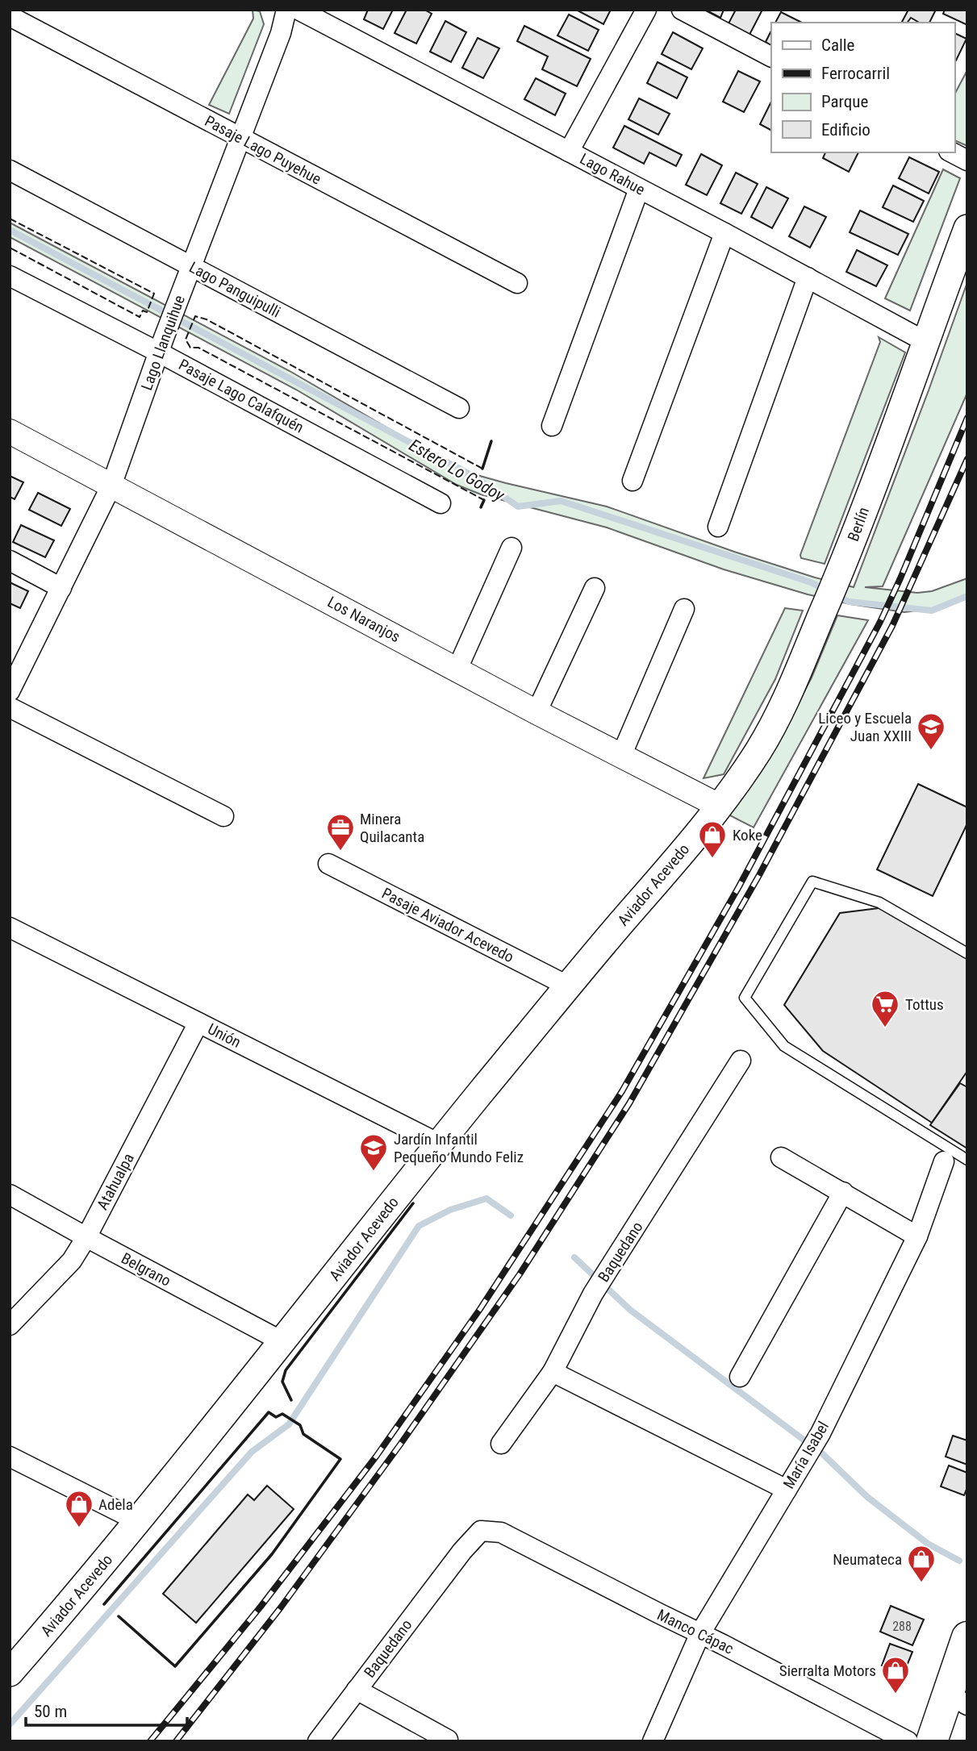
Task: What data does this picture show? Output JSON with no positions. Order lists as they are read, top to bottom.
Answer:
{
  "streets": {
    "main road": ["Berlín", "Aviador Acevedo"],
    "street": [
      "Pasaje Lago Puyehue",
      "Lago Rahue",
      "Lago Panguipulli",
      "Lago Llanquihue",
      "Pasaje Lago Calafquén",
      "Los Naranjos",
      "Pasaje Aviador Acevedo",
      "Unión",
      "Atahualpa",
      "Baquedano",
      "Belgrano",
      "María Isabel",
      "Manco Cápac"
    ]
  },
  "crossings": [
    ["Pasaje Lago Puyehue", "Lago Llanquihue"],
    ["Lago Rahue", "Berlín"],
    ["Lago Panguipulli", "Lago Llanquihue"],
    ["Lago Llanquihue", "Pasaje Lago Calafquén"],
    ["Lago Llanquihue", "Los Naranjos"],
    ["Berlín", "Los Naranjos"],
    ["Berlín", "Aviador Acevedo"],
    ["Los Naranjos", "Aviador Acevedo"],
    ["Aviador Acevedo", "Pasaje Aviador Acevedo"],
    ["Aviador Acevedo", "Unión"],
    ["Aviador Acevedo", "Belgrano"],
    ["Unión", "Atahualpa"],
    ["Atahualpa", "Belgrano"],
    ["Baquedano", "Manco Cápac"],
    ["María Isabel", "Manco Cápac"]
  ],
  "water": ["Estero Lo Godoy"],
  "places": {
    "school or university": ["Liceo y Escuela Juan XXIII", "Jardín Infantil Pequeño Mundo Feliz"],
    "office": ["Minera Quilacanta"],
    "shop": [
      "Koke",
      "Adela",
      "Neumateca",
      "Sierralta Motors"
    ],
    "supermarket": ["Tottus"]
  },
  "house_numbers": ["288"],
  "legend": [
    "Calle",
    "Ferrocarril",
    "Parque",
    "Edificio"
  ],
  "scale_bar": "50 m"
}
